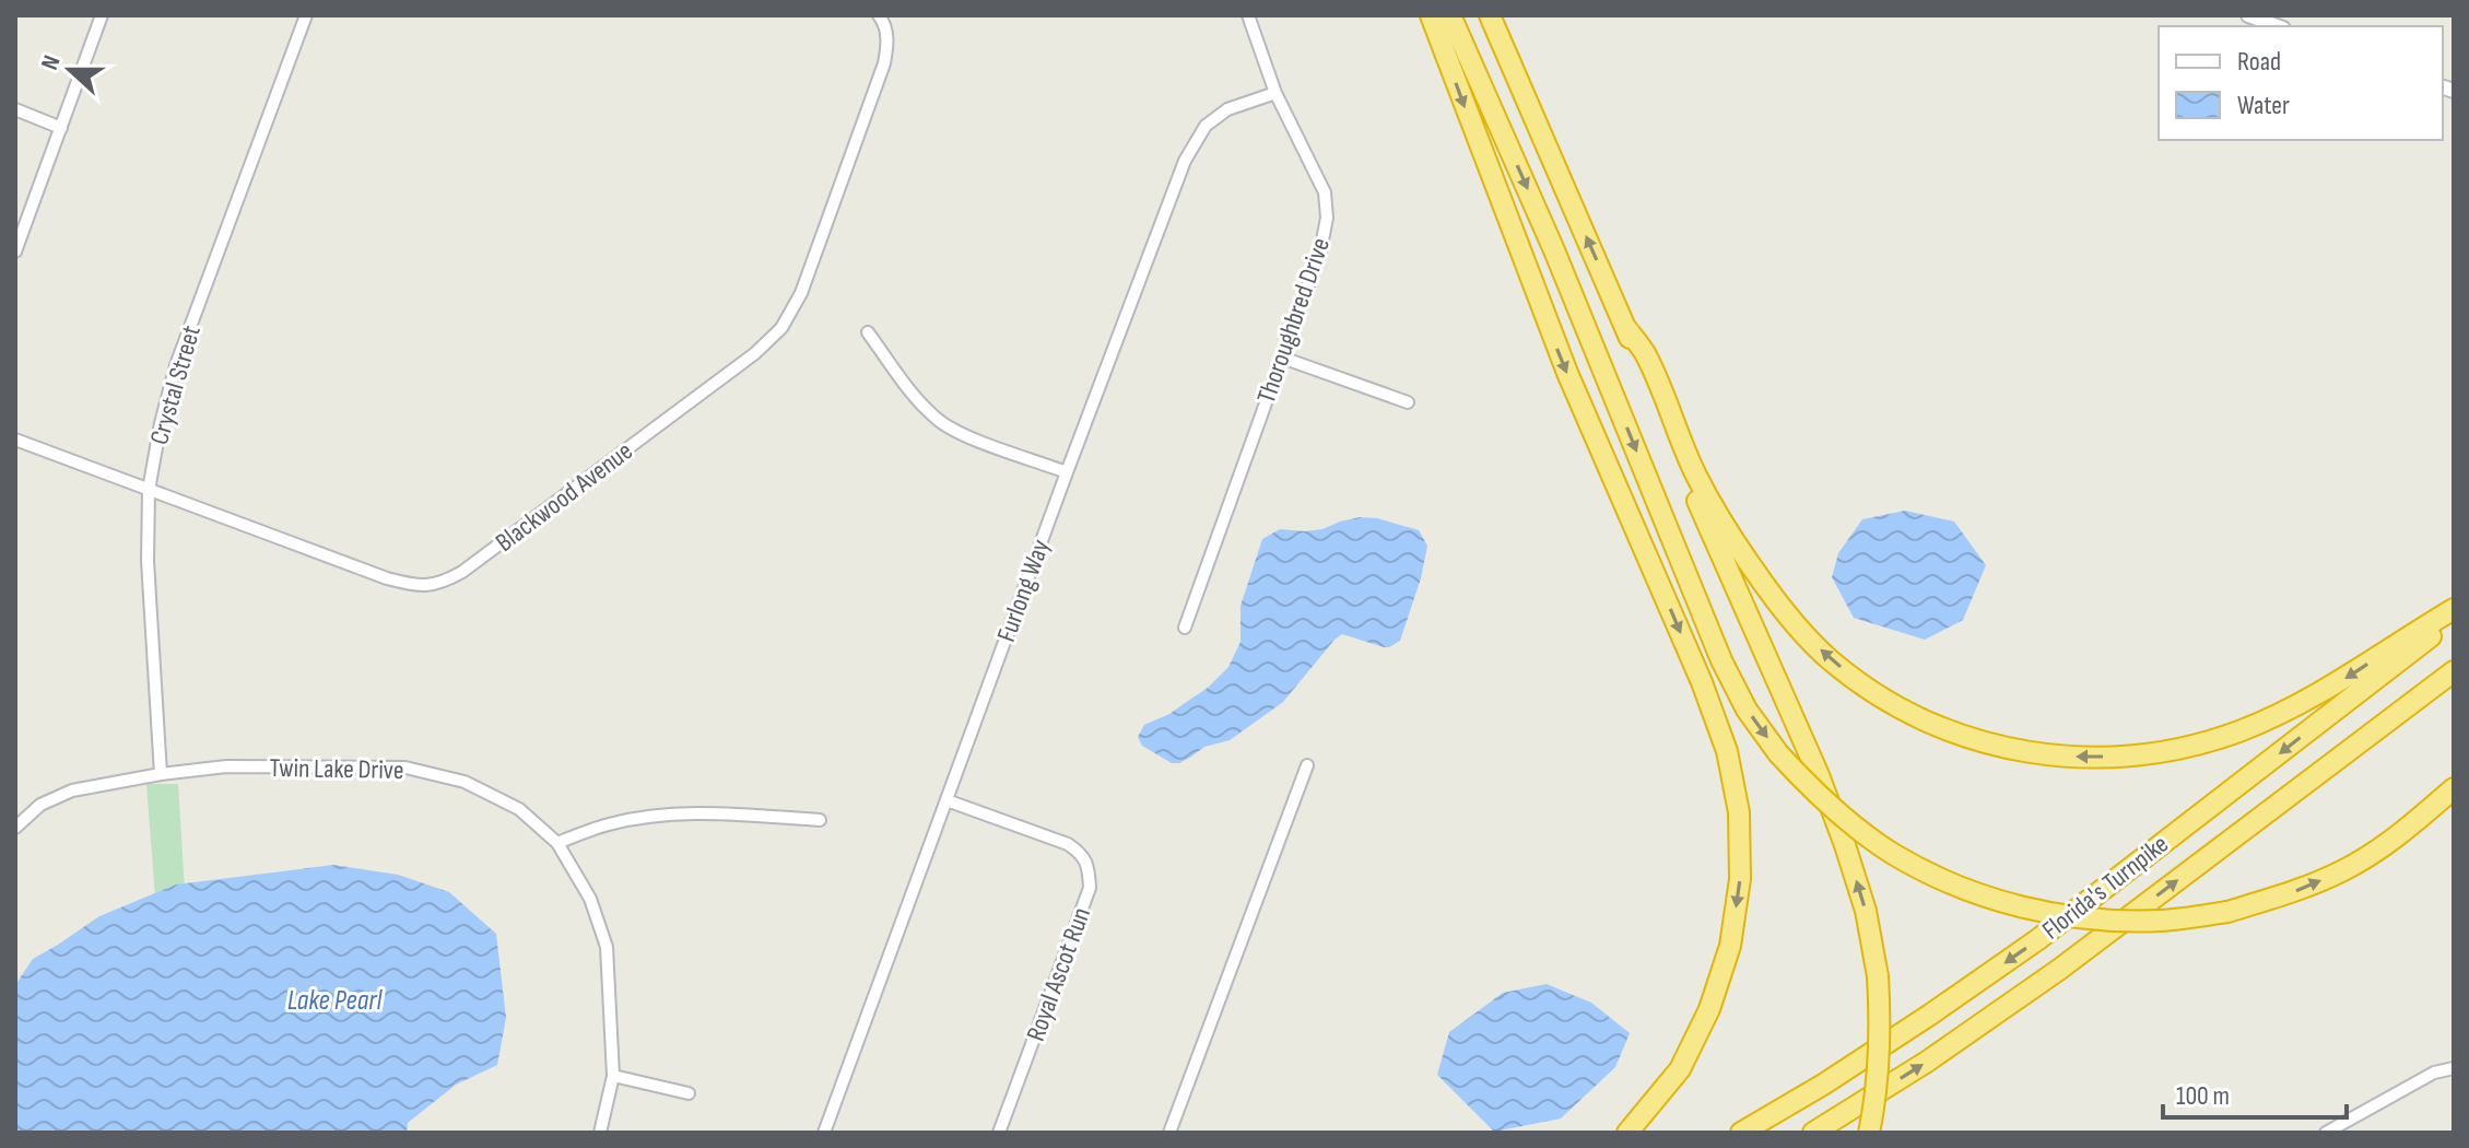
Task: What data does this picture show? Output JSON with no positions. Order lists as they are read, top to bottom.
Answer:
{
  "streets": {
    "highway": ["Florida's Turnpike"],
    "street": [
      "Thoroughbred Drive",
      "Crystal Street",
      "Blackwood Avenue",
      "Furlong Way",
      "Twin Lake Drive",
      "Royal Ascot Run"
    ]
  },
  "crossings": [
    ["Thoroughbred Drive", "Furlong Way"],
    ["Crystal Street", "Blackwood Avenue"],
    ["Crystal Street", "Twin Lake Drive"],
    ["Furlong Way", "Royal Ascot Run"]
  ],
  "water": ["Lake Pearl"],
  "legend": ["Road", "Water"],
  "scale_bar": "100 m",
  "north": "left"
}
